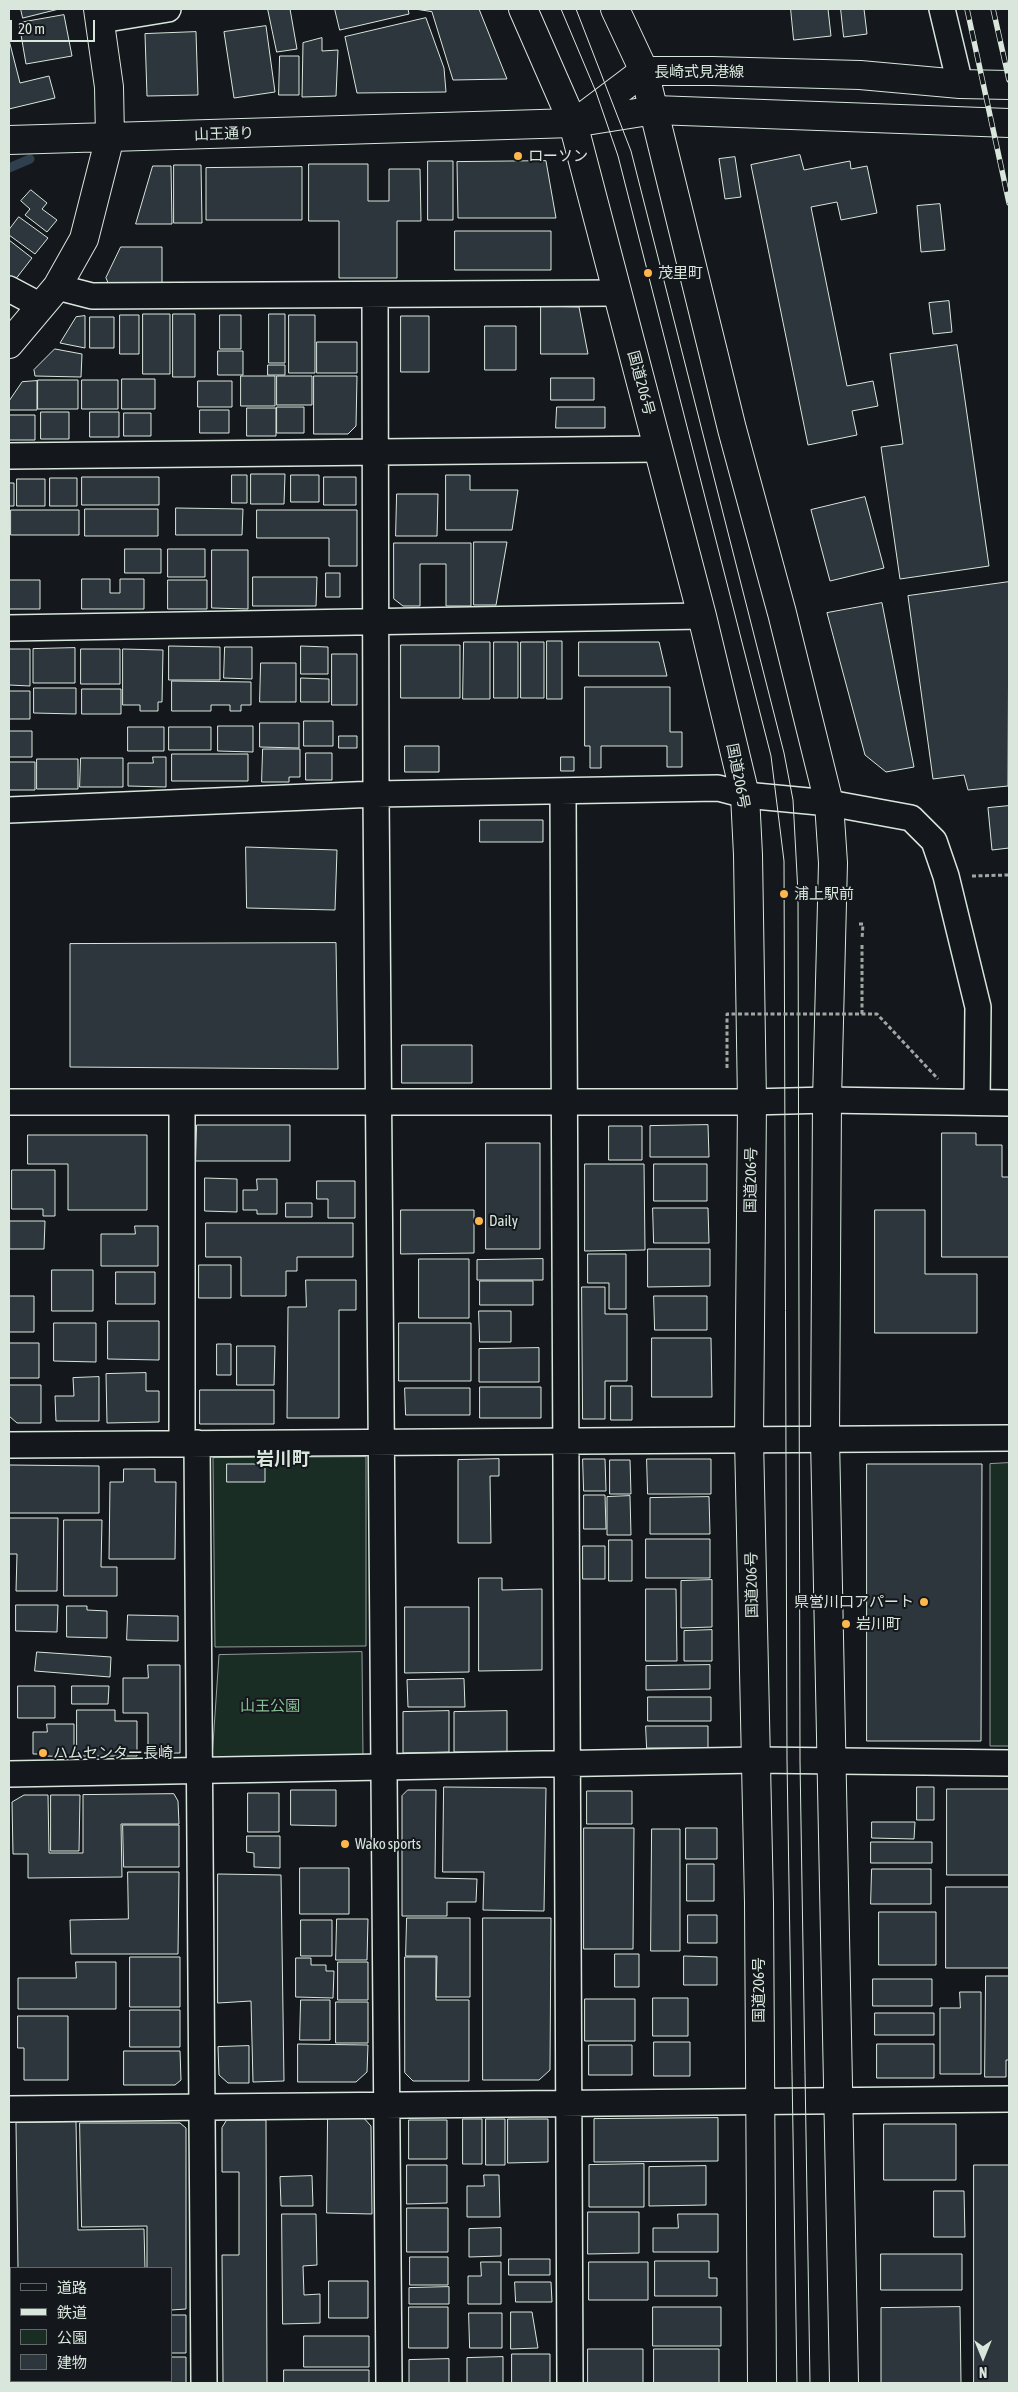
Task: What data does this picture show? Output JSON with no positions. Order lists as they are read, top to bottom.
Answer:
{
  "streets": {
    "main road": ["長崎式見港線", "山王通り", "国道206号"]
  },
  "crossings": [
    ["長崎式見港線", "山王通り"],
    ["長崎式見港線", "国道206号"],
    ["山王通り", "国道206号"]
  ],
  "districts": ["岩川町"],
  "parks": ["山王公園"],
  "places": [
    "ローソン",
    "茂里町",
    "浦上駅前",
    "Daily",
    "県営川口アパート",
    "岩川町",
    "ハムセンター長崎",
    "Wako sports"
  ],
  "legend": [
    "道路",
    "鉄道",
    "公園",
    "建物"
  ],
  "scale_bar": "20 m",
  "north": "bottom"
}
